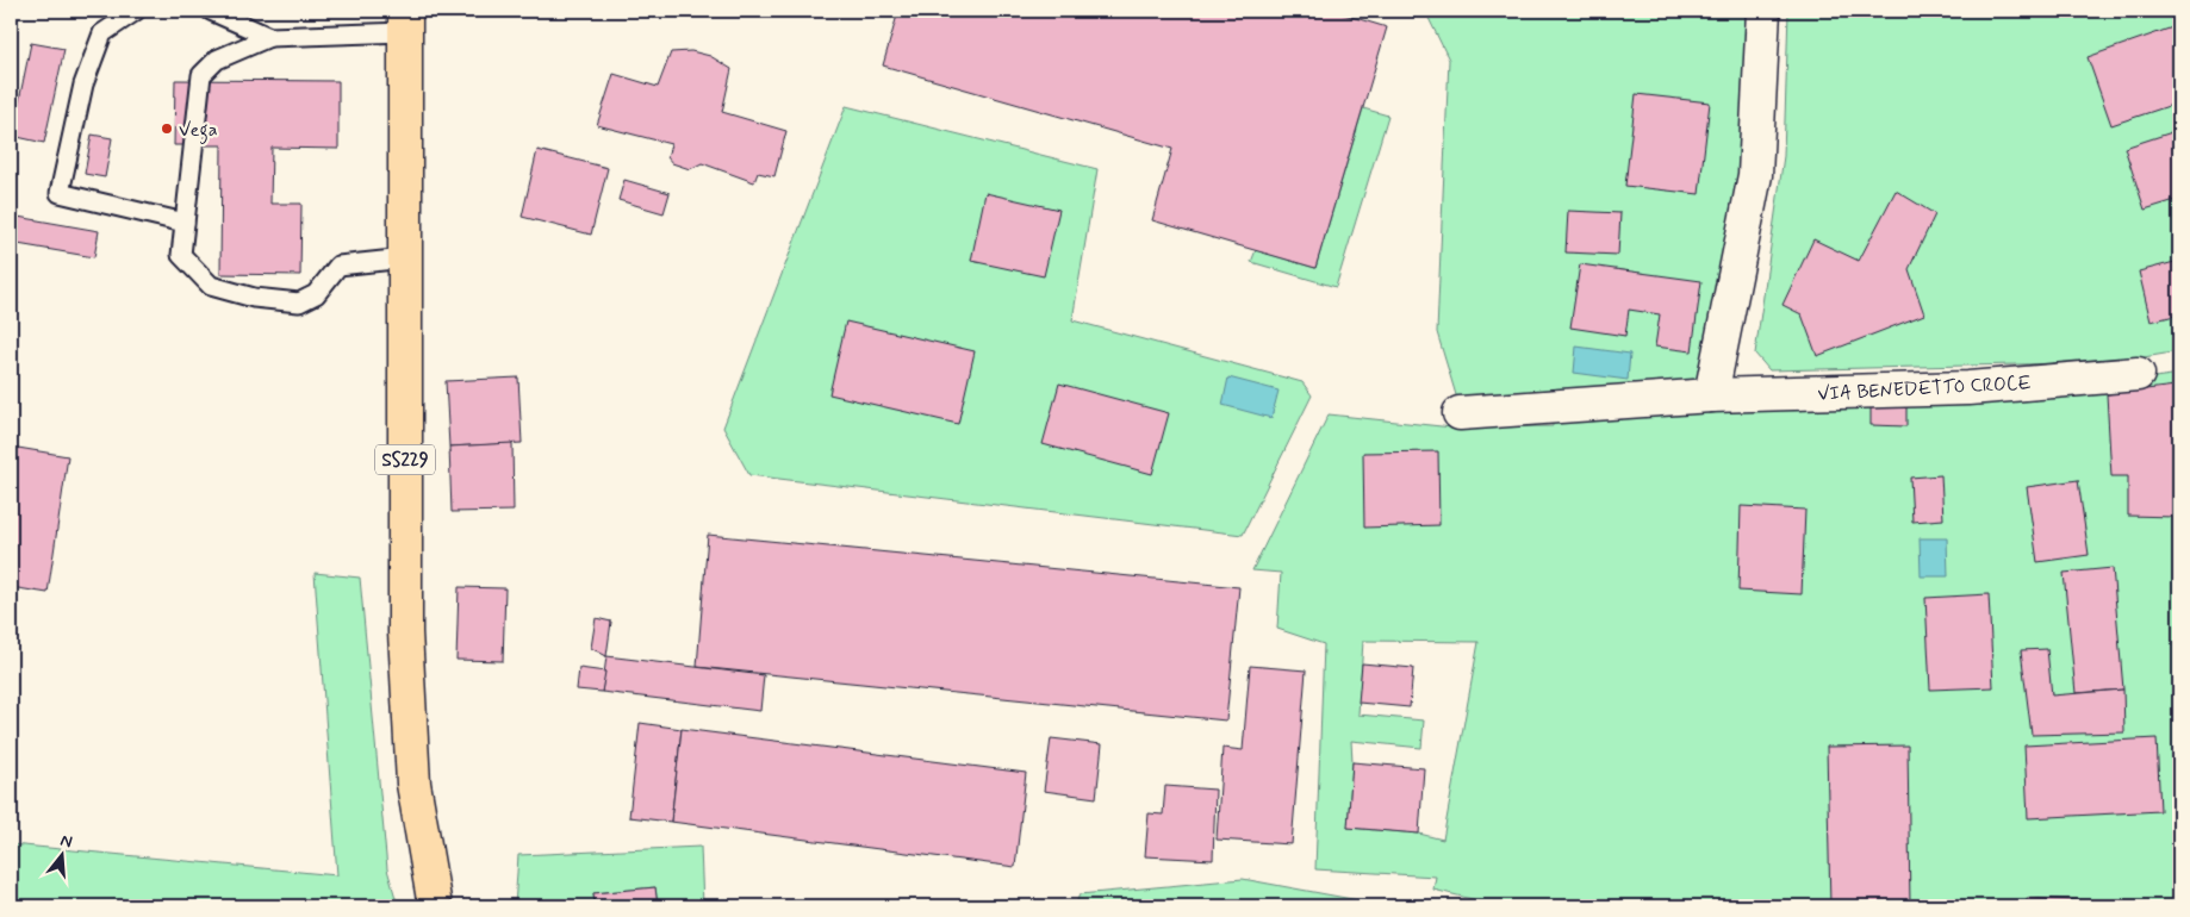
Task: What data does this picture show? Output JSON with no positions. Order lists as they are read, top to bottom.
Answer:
{
  "streets": {
    "main road": ["SS229"],
    "street": ["VIA BENEDETTO CROCE"]
  },
  "places": ["Vega"],
  "north": "top"
}
